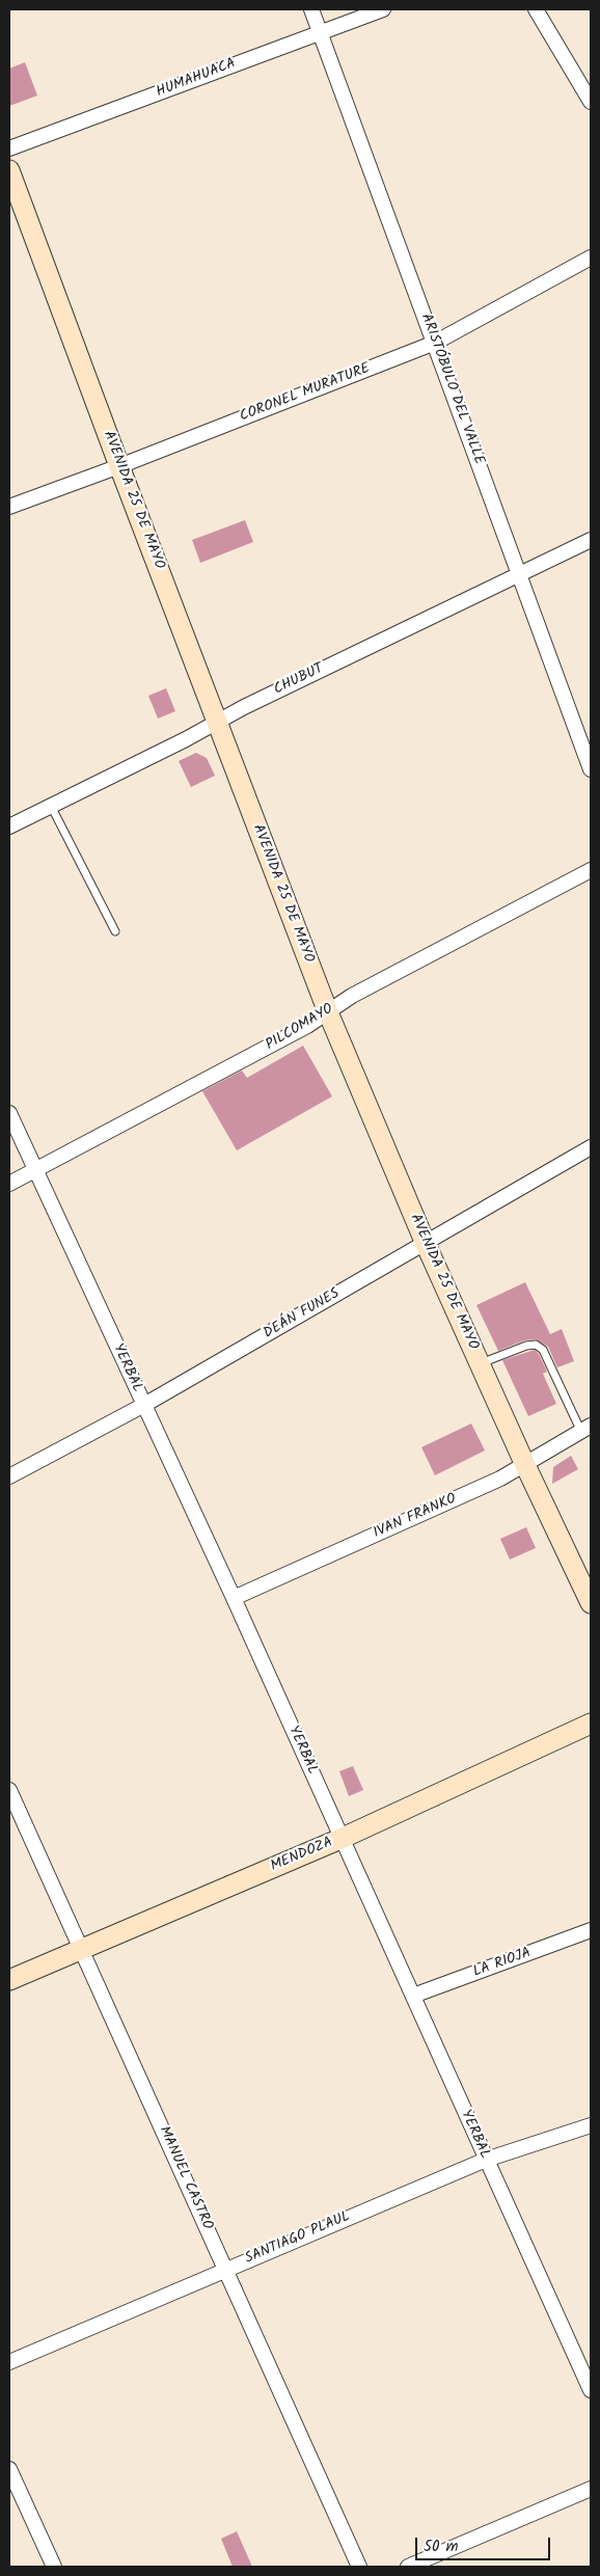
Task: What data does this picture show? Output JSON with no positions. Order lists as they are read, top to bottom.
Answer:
{
  "streets": {
    "main road": ["AVENIDA 25 DE MAYO", "MENDOZA"],
    "street": [
      "HUMAHUACA",
      "ARISTÓBULO DEL VALLE",
      "CORONEL MURATURE",
      "CHUBUT",
      "PILCOMAYO",
      "DEÁN FUNES",
      "YERBAL",
      "IVAN FRANKO",
      "LA RIOJA",
      "MANUEL CASTRO",
      "SANTIAGO PLAUL"
    ]
  },
  "crossings": [
    ["HUMAHUACA", "ARISTÓBULO DEL VALLE"],
    ["ARISTÓBULO DEL VALLE", "CORONEL MURATURE"],
    ["ARISTÓBULO DEL VALLE", "CHUBUT"],
    ["CORONEL MURATURE", "AVENIDA 25 DE MAYO"],
    ["AVENIDA 25 DE MAYO", "CHUBUT"],
    ["AVENIDA 25 DE MAYO", "PILCOMAYO"],
    ["AVENIDA 25 DE MAYO", "DEÁN FUNES"],
    ["AVENIDA 25 DE MAYO", "IVAN FRANKO"],
    ["PILCOMAYO", "YERBAL"],
    ["DEÁN FUNES", "YERBAL"],
    ["YERBAL", "IVAN FRANKO"],
    ["YERBAL", "MENDOZA"],
    ["YERBAL", "LA RIOJA"],
    ["YERBAL", "SANTIAGO PLAUL"],
    ["MENDOZA", "MANUEL CASTRO"],
    ["MANUEL CASTRO", "SANTIAGO PLAUL"]
  ],
  "scale_bar": "50 m"
}
